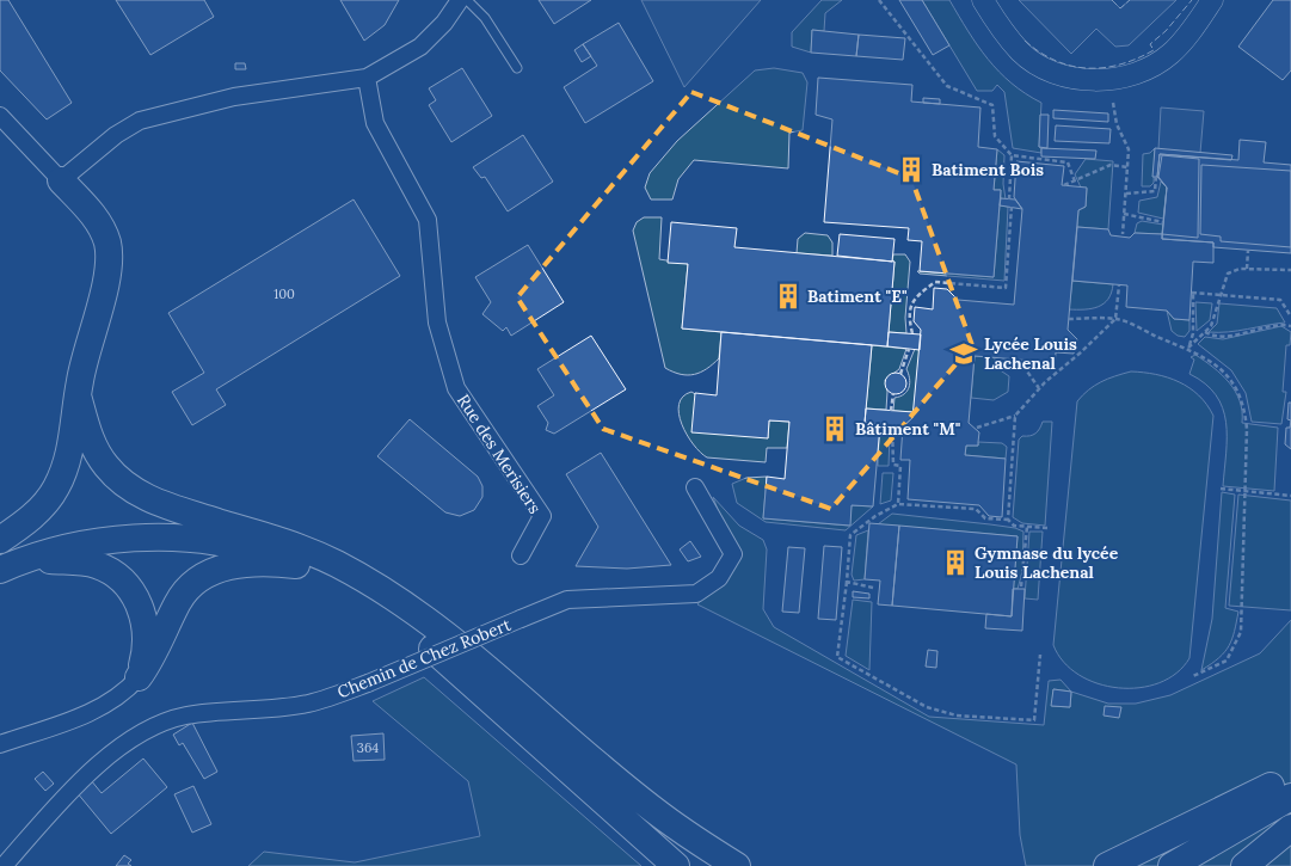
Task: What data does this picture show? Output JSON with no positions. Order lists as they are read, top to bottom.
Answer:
{
  "streets": {
    "street": ["Rue des Merisiers", "Chemin de Chez Robert"]
  },
  "places": {
    "building": [
      "Batiment Bois",
      "Batiment \"E\"",
      "Bâtiment \"M\"",
      "Gymnase du lycée Louis Lachenal"
    ],
    "school or university": ["Lycée Louis Lachenal"]
  },
  "house_numbers": ["100", "364"]
}
